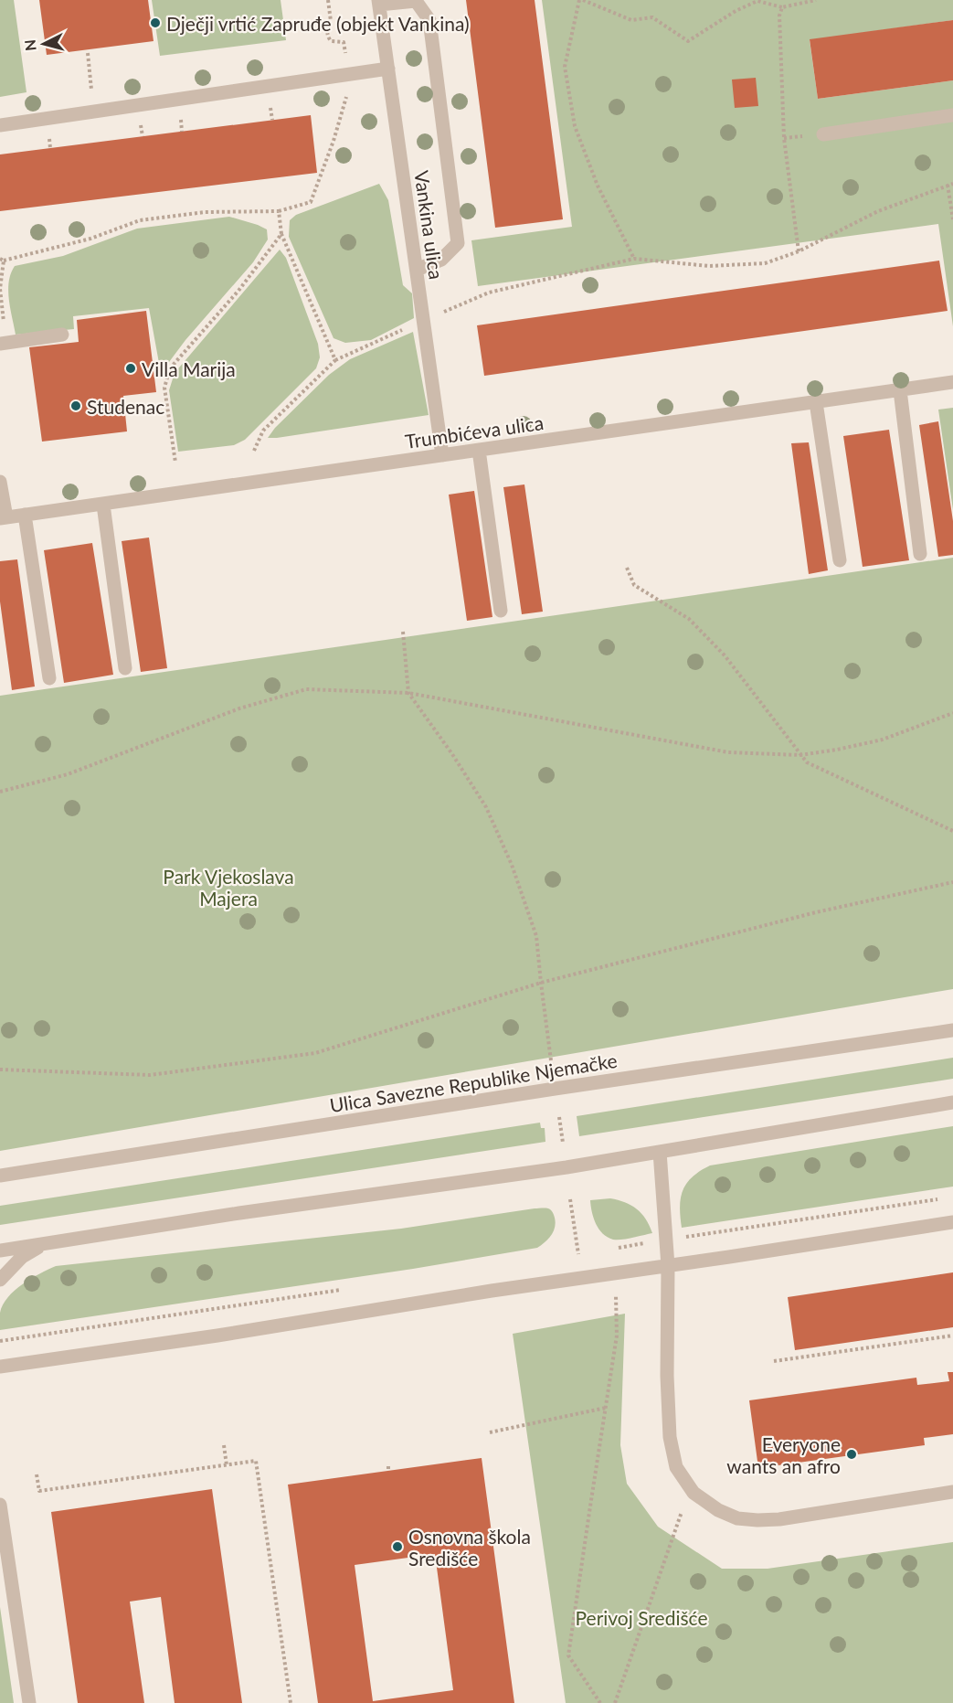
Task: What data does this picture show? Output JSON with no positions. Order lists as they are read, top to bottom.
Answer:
{
  "streets": {
    "street": ["Vankina ulica", "Trumbićeva ulica", "Ulica Savezne Republike Njemačke"]
  },
  "crossings": [
    ["Vankina ulica", "Trumbićeva ulica"]
  ],
  "parks": ["Park Vjekoslava Majera", "Perivoj Središće"],
  "places": [
    "Dječji vrtić Zapruđe (objekt Vankina)",
    "Villa Marija",
    "Studenac",
    "Everyone wants an afro",
    "Osnovna škola Središće"
  ],
  "north": "left"
}
